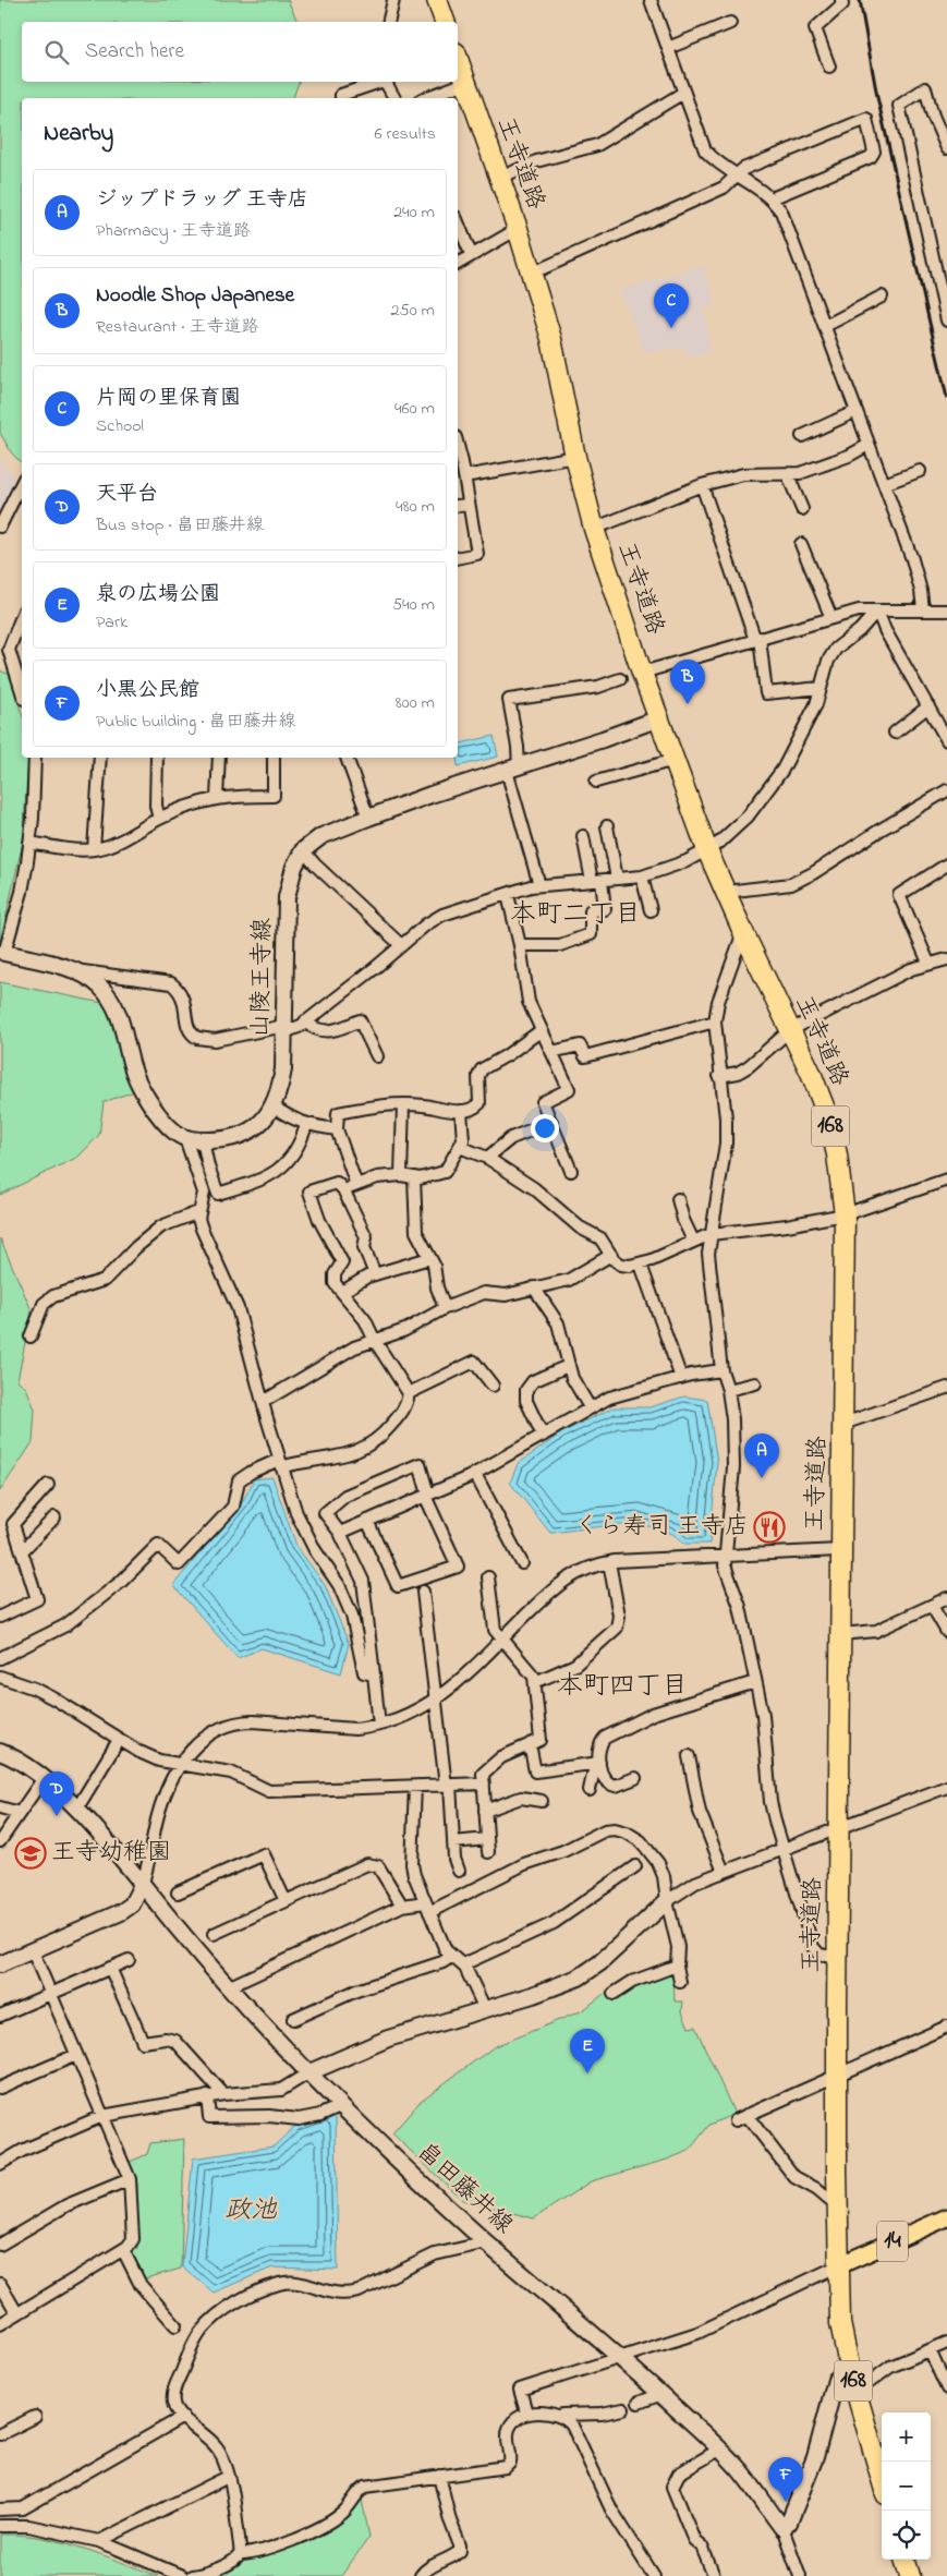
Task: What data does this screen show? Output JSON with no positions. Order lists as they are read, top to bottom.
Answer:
{
  "streets": {
    "highway": ["王寺道路", "168"],
    "main road": ["山陵王寺線", "畠田藤井線", "14"]
  },
  "crossings": [
    ["王寺道路", "168"],
    ["王寺道路", "14"],
    ["168", "14"]
  ],
  "districts": ["本町二丁目", "本町四丁目"],
  "water": ["政池"],
  "places": {
    "restaurant": ["くら寿司 王寺店"],
    "school or university": ["王寺幼稚園"]
  },
  "page": {
    "search": "Search here",
    "heading": ["Nearby", "6 results"],
    "list": [
      {
        "mark": "A",
        "name": "ジップドラッグ 王寺店",
        "note": "Pharmacy · 王寺道路",
        "value": "240 m"
      },
      {
        "mark": "B",
        "name": "Noodle Shop Japanese",
        "note": "Restaurant · 王寺道路",
        "value": "250 m"
      },
      {
        "mark": "C",
        "name": "片岡の里保育園",
        "note": "School",
        "value": "460 m"
      },
      {
        "mark": "D",
        "name": "天平台",
        "note": "Bus stop · 畠田藤井線",
        "value": "480 m"
      },
      {
        "mark": "E",
        "name": "泉の広場公園",
        "note": "Park",
        "value": "540 m"
      },
      {
        "mark": "F",
        "name": "小黒公民館",
        "note": "Public building · 畠田藤井線",
        "value": "800 m"
      }
    ],
    "pins": [
      "C",
      "B",
      "A",
      "D",
      "E",
      "F"
    ],
    "map_buttons": ["+", "−"]
  }
}
